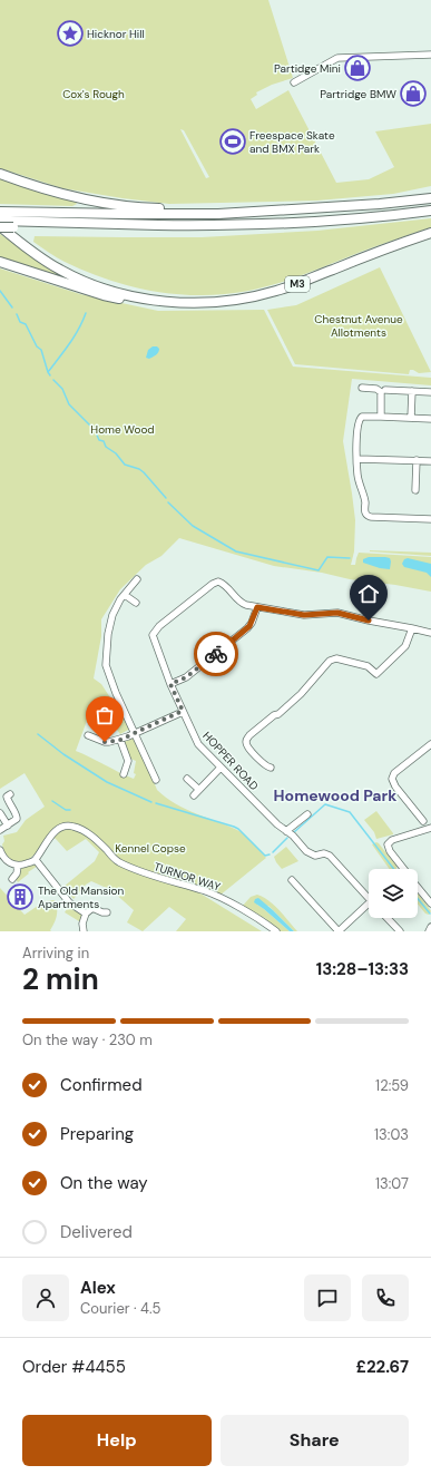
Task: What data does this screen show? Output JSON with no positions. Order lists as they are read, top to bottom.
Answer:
{
  "streets": {
    "highway": ["M3"],
    "street": ["HOPPER ROAD", "TURNOR WAY"]
  },
  "districts": ["Homewood Park"],
  "parks": [
    "Cox's Rough",
    "Chestnut Avenue Allotments",
    "Home Wood",
    "Kennel Copse"
  ],
  "places": {
    "place": ["Hicknor Hill"],
    "shop": ["Partidge Mini", "Partridge BMW"],
    "sports": ["Freespace Skate and BMX Park"],
    "building": ["The Old Mansion Apartments"]
  },
  "page": {
    "heading": ["2 min", "Arriving in", "13:28–13:33"],
    "panel": [
      "Alex",
      "Courier · 4.5",
      "Order #4455",
      "£22.67"
    ],
    "bar": "On the way · 230 m",
    "list": [
      ["Confirmed", "12:59"],
      ["Preparing", "13:03"],
      ["On the way", "13:07"],
      "Delivered"
    ],
    "buttons": ["Help", "Share"]
  }
}
